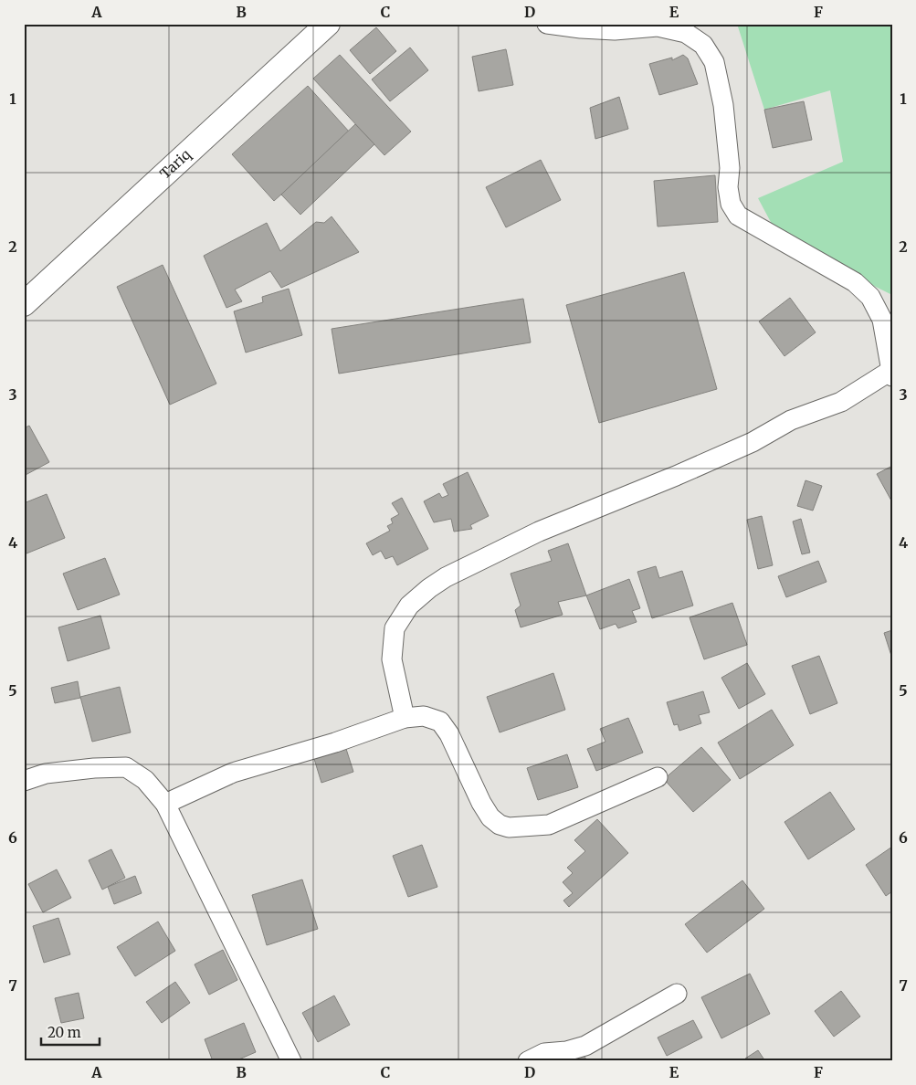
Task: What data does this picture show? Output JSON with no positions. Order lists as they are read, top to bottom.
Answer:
{
  "streets": {
    "main road": ["Tariq"]
  },
  "scale_bar": "20 m",
  "grid": {
    "columns": [
      "A",
      "B",
      "C",
      "D",
      "E",
      "F"
    ],
    "rows": [
      "1",
      "2",
      "3",
      "4",
      "5",
      "6",
      "7"
    ]
  }
}
